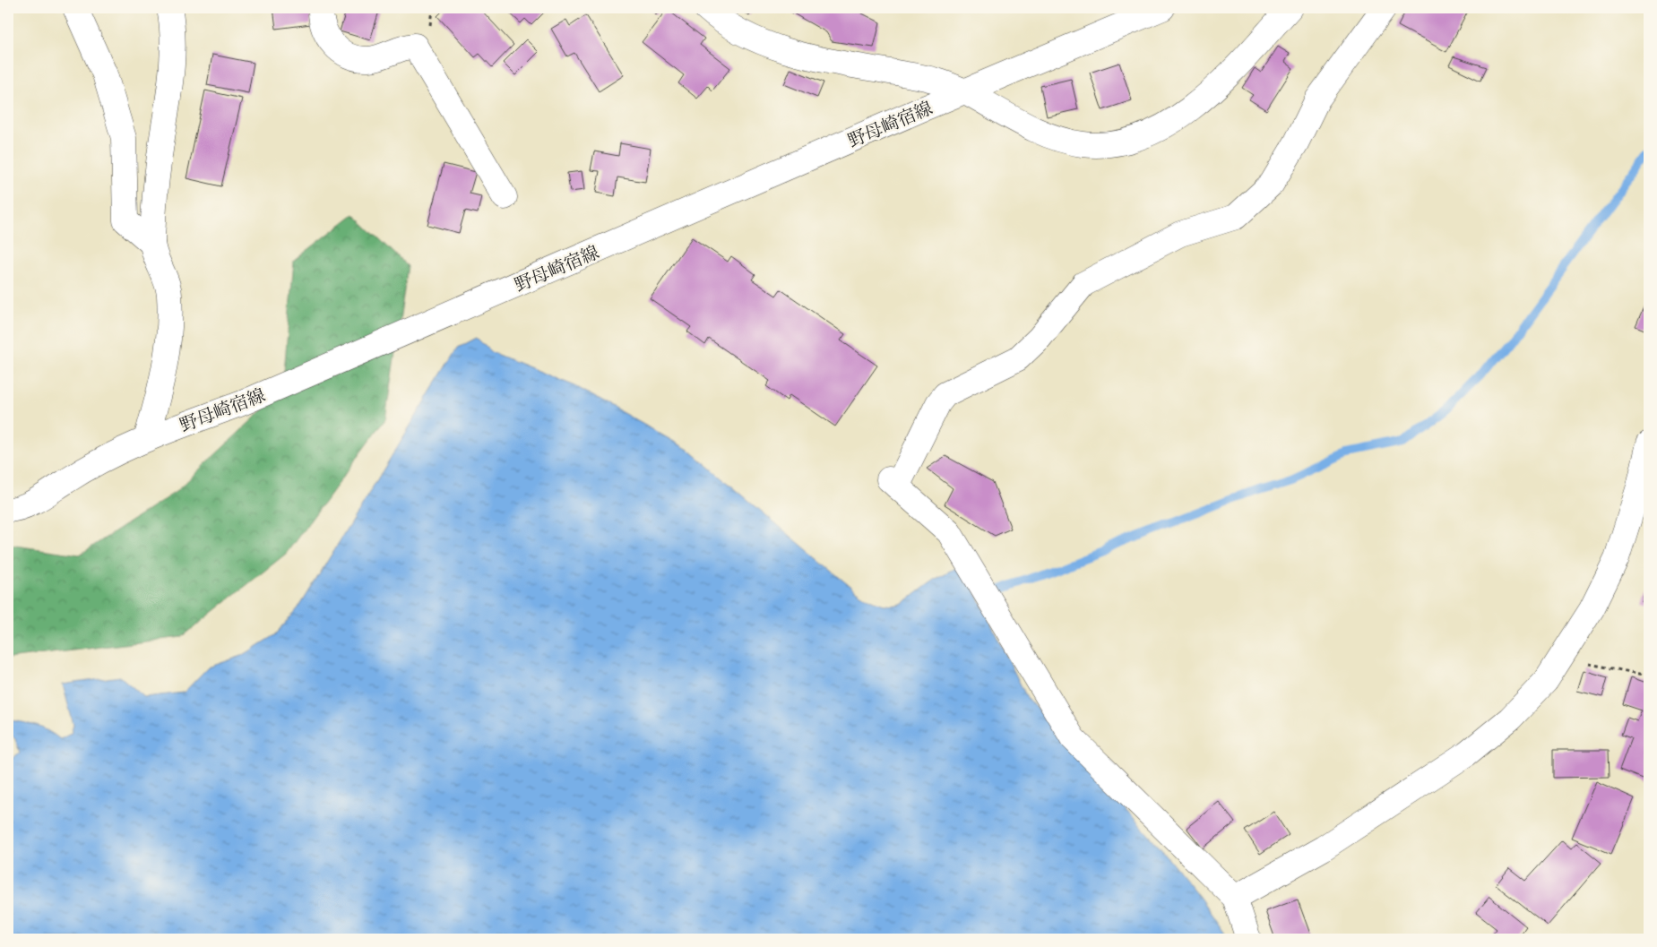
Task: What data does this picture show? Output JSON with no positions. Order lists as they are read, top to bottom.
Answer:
{
  "streets": {
    "street": ["野母崎宿線"]
  }
}
